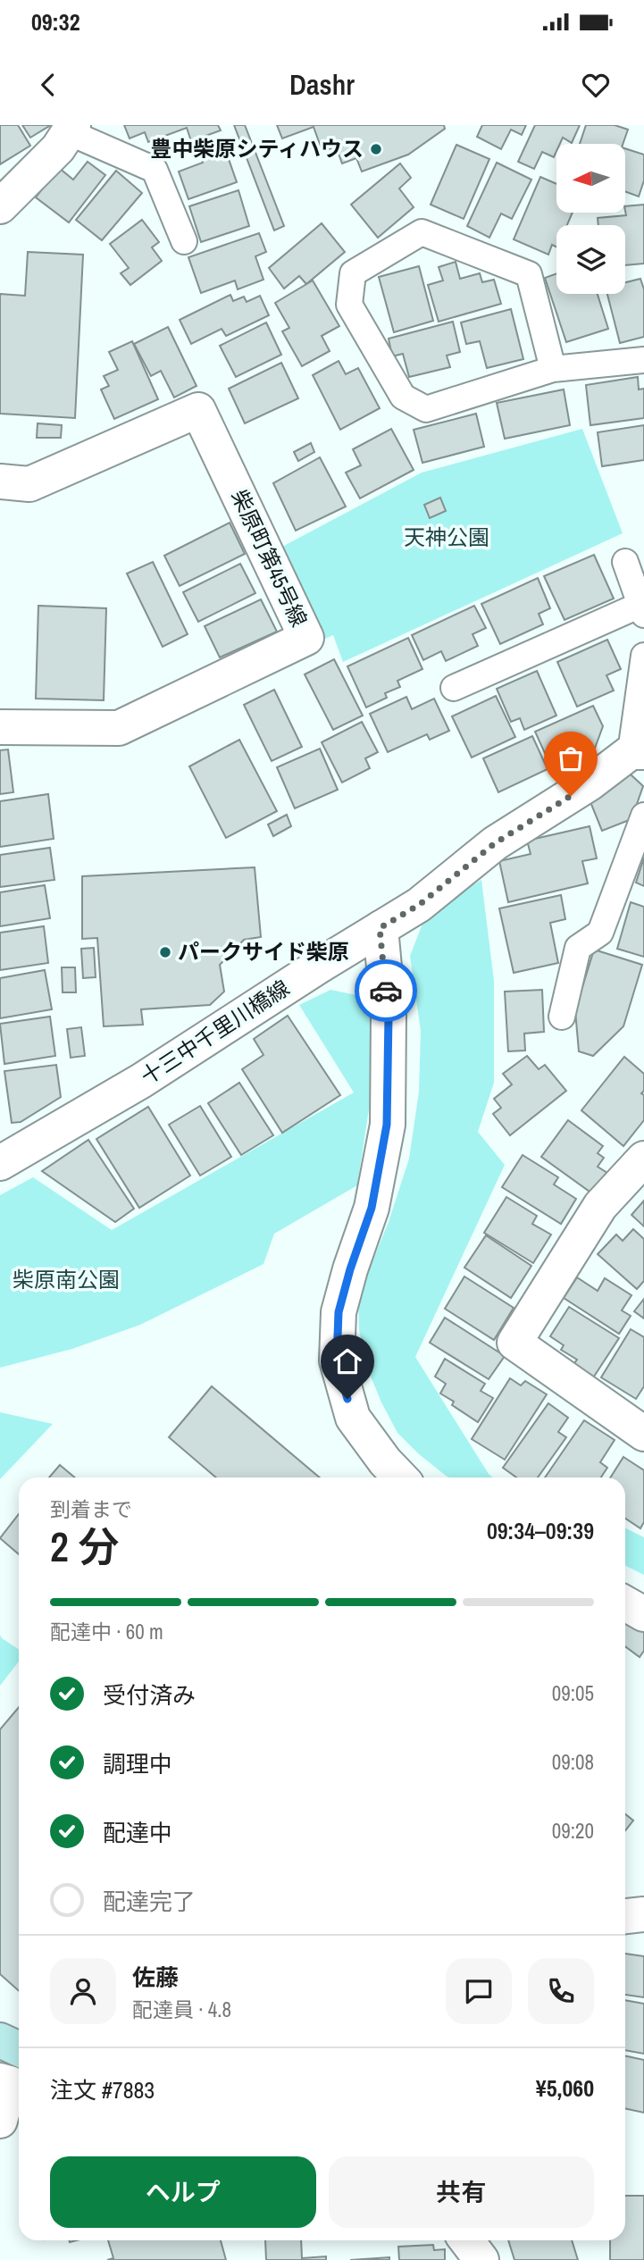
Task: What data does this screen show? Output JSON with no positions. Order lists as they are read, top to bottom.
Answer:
{
  "streets": {
    "street": ["柴原町第45号線", "十三中千里川橋線"]
  },
  "parks": ["天神公園", "柴原南公園"],
  "places": ["豊中柴原シティハウス", "パークサイド柴原"],
  "north": "left",
  "page": {
    "status": "09:32",
    "header": "Dashr",
    "heading": ["2 分", "到着まで", "09:34–09:39"],
    "panel": [
      "佐藤",
      "配達員 · 4.8",
      "注文 #7883",
      "¥5,060"
    ],
    "bar": "配達中 · 60 m",
    "list": [
      ["受付済み", "09:05"],
      ["調理中", "09:08"],
      ["配達中", "09:20"],
      "配達完了"
    ],
    "buttons": ["ヘルプ", "共有"]
  }
}
